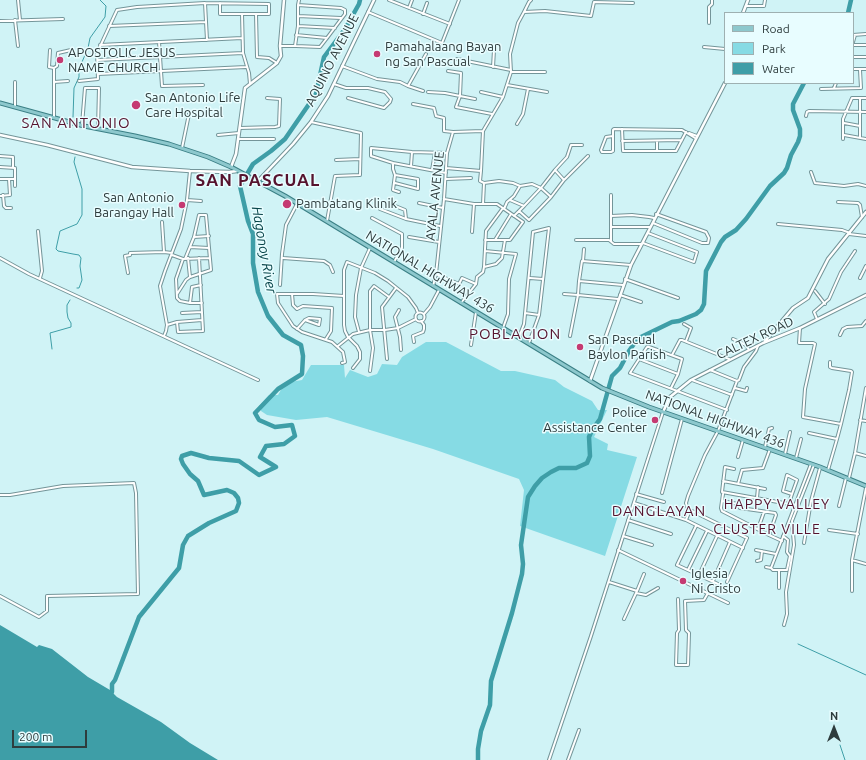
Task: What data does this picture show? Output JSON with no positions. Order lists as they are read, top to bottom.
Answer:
{
  "streets": {
    "main road": ["NATIONAL HIGHWAY 436"],
    "street": ["AQUINO AVENUE", "AYALA AVENUE", "CALTEX ROAD"]
  },
  "crossings": [
    ["AQUINO AVENUE", "NATIONAL HIGHWAY 436"],
    ["AYALA AVENUE", "NATIONAL HIGHWAY 436"],
    ["NATIONAL HIGHWAY 436", "CALTEX ROAD"]
  ],
  "districts": [
    "SAN ANTONIO",
    "SAN PASCUAL",
    "POBLACION",
    "HAPPY VALLEY",
    "DANGLAYAN",
    "CLUSTER VILLE"
  ],
  "water": ["Hagonoy River"],
  "places": [
    "Pamahalaang Bayan ng San Pascual",
    "APOSTOLIC JESUS NAME CHURCH",
    "San Antonio Life Care Hospital",
    "Pambatang Klinik",
    "San Antonio Barangay Hall",
    "San Pascual Baylon Parish",
    "Police Assistance Center",
    "Iglesia Ni Cristo"
  ],
  "legend": ["Road", "Park", "Water"],
  "scale_bar": "200 m",
  "north": "top"
}
